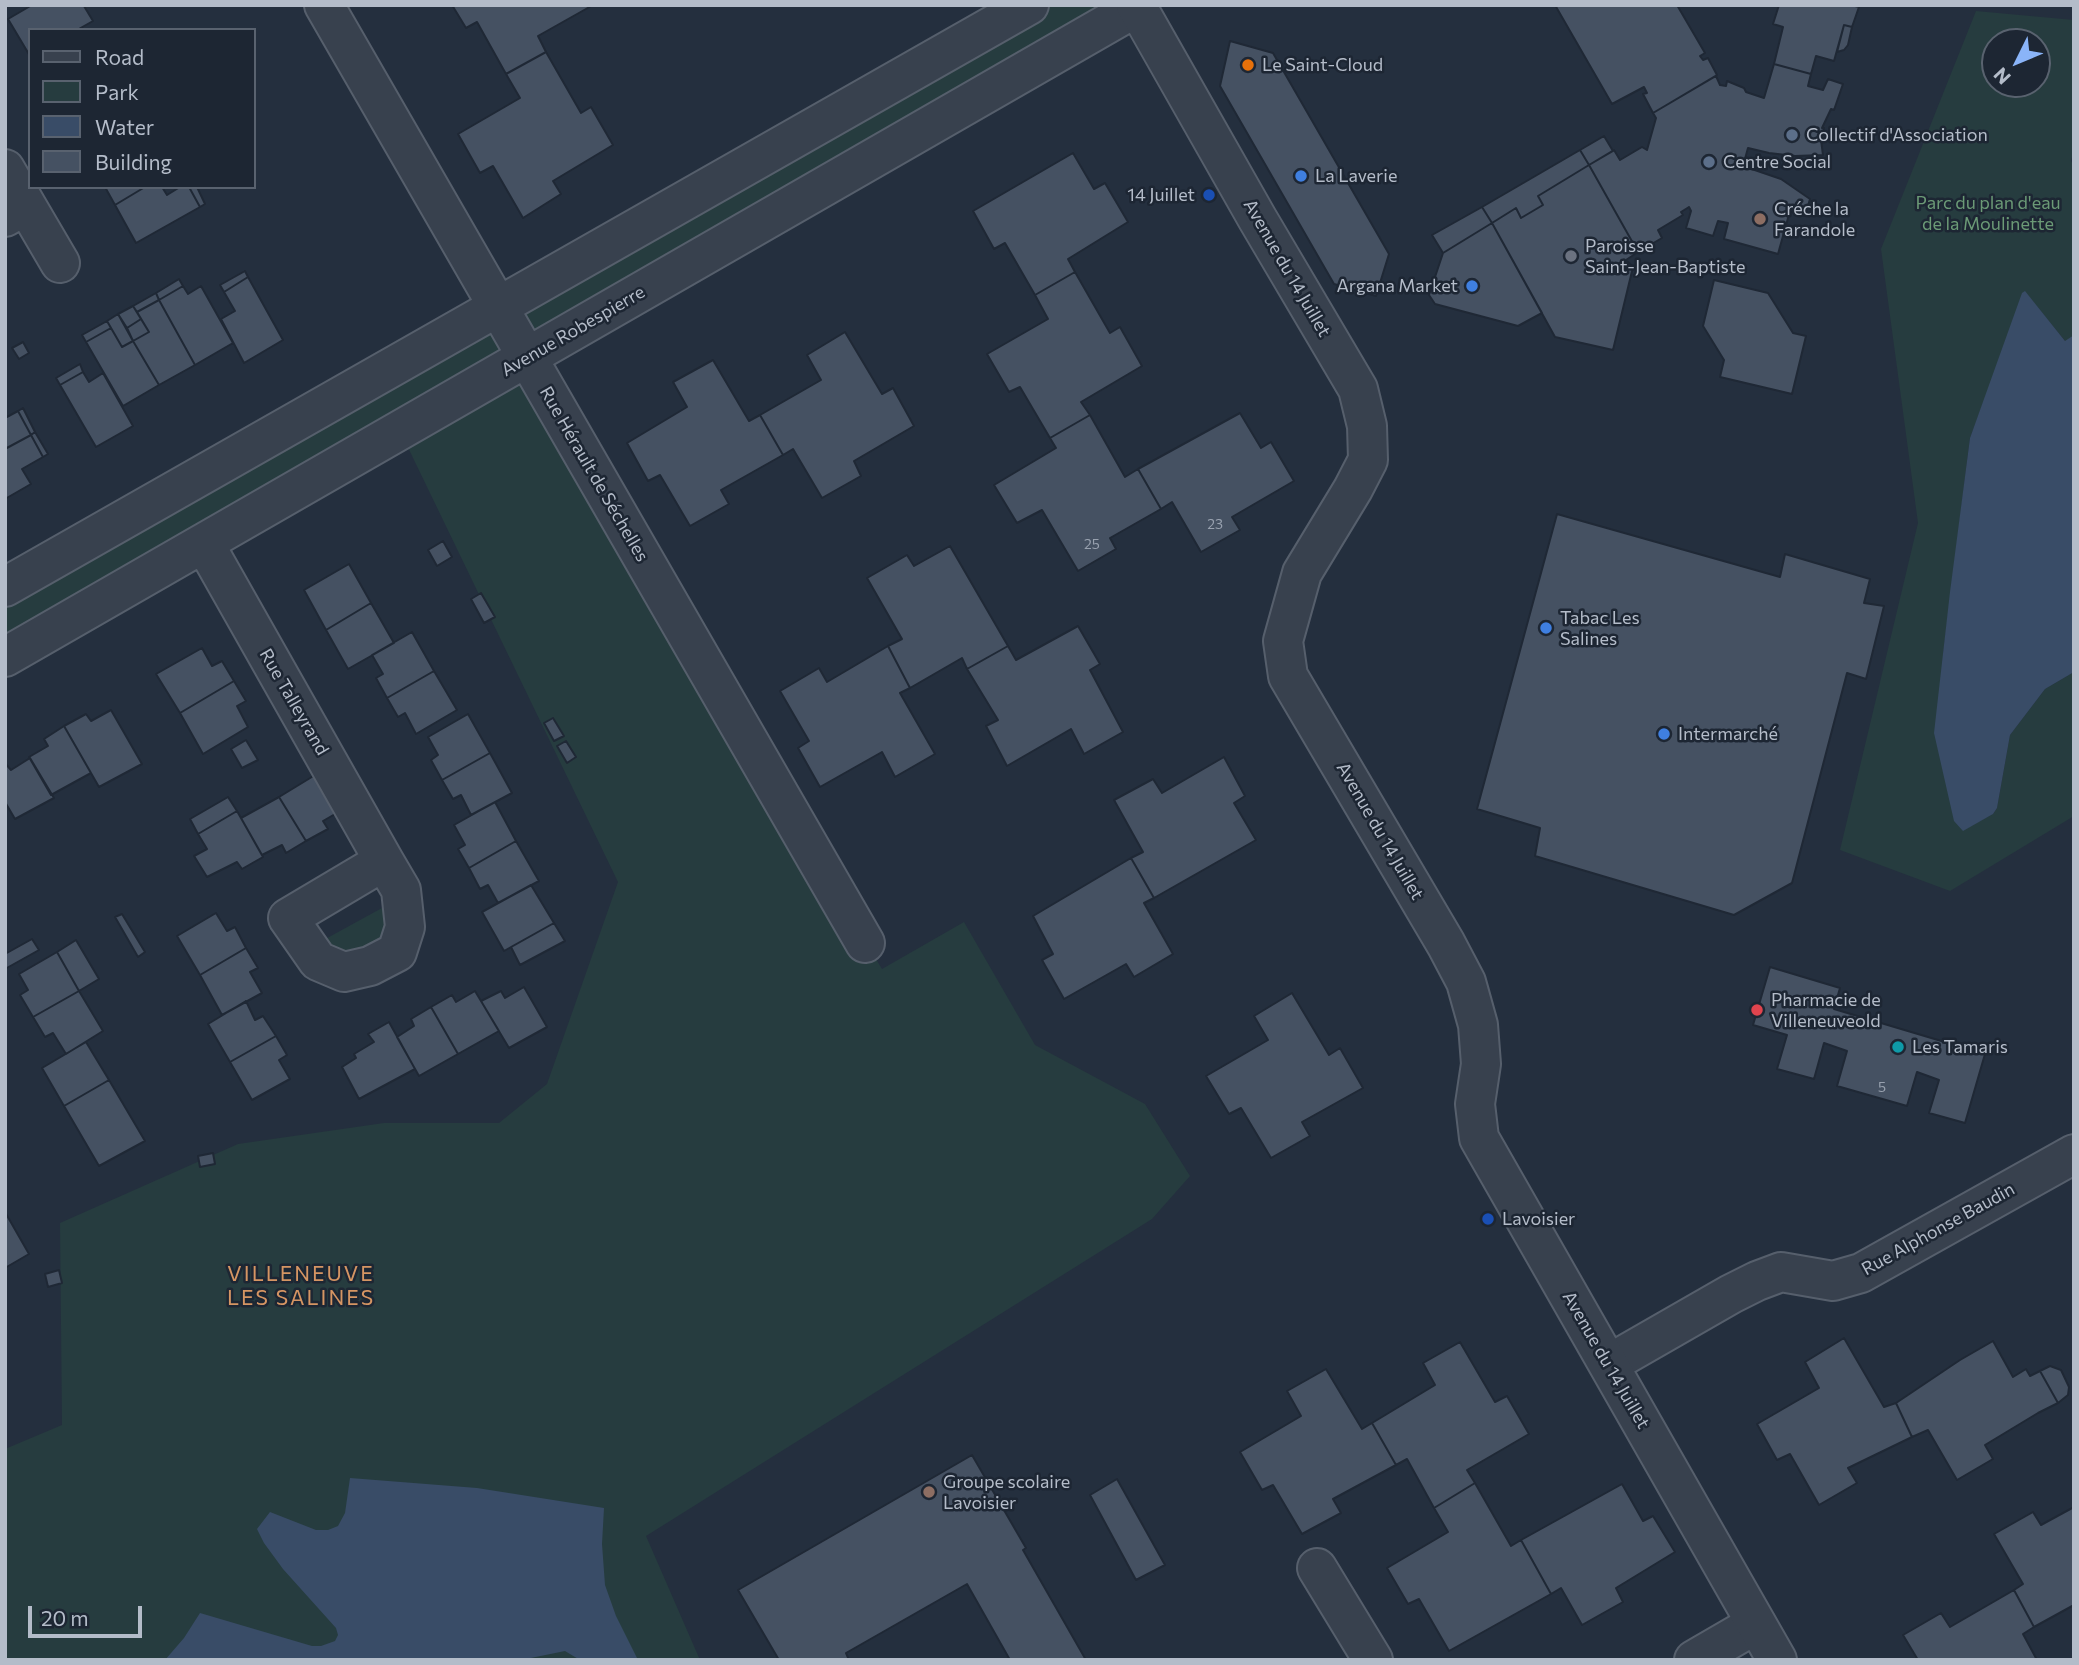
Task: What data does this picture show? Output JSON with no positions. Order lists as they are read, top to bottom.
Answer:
{
  "streets": {
    "street": [
      "Avenue du 14 Juillet",
      "Avenue Robespierre",
      "Rue Hérault de Séchelles",
      "Rue Talleyrand",
      "Rue Alphonse Baudin"
    ]
  },
  "crossings": [
    ["Avenue du 14 Juillet", "Avenue Robespierre"],
    ["Avenue du 14 Juillet", "Rue Alphonse Baudin"],
    ["Avenue Robespierre", "Rue Hérault de Séchelles"],
    ["Avenue Robespierre", "Rue Talleyrand"]
  ],
  "districts": ["VILLENEUVE LES SALINES"],
  "parks": ["Parc du plan d'eau de la Moulinette"],
  "places": [
    "Le Saint-Cloud",
    "Collectif d'Association",
    "Centre Social",
    "La Laverie",
    "14 Juillet",
    "Créche la Farandole",
    "Paroisse Saint-Jean-Baptiste",
    "Argana Market",
    "Tabac Les Salines",
    "Intermarché",
    "Pharmacie de Villeneuveold",
    "Les Tamaris",
    "Lavoisier",
    "Groupe scolaire Lavoisier"
  ],
  "house_numbers": ["23", "25", "5"],
  "legend": [
    "Road",
    "Park",
    "Water",
    "Building"
  ],
  "scale_bar": "20 m",
  "north": "bottom left"
}
